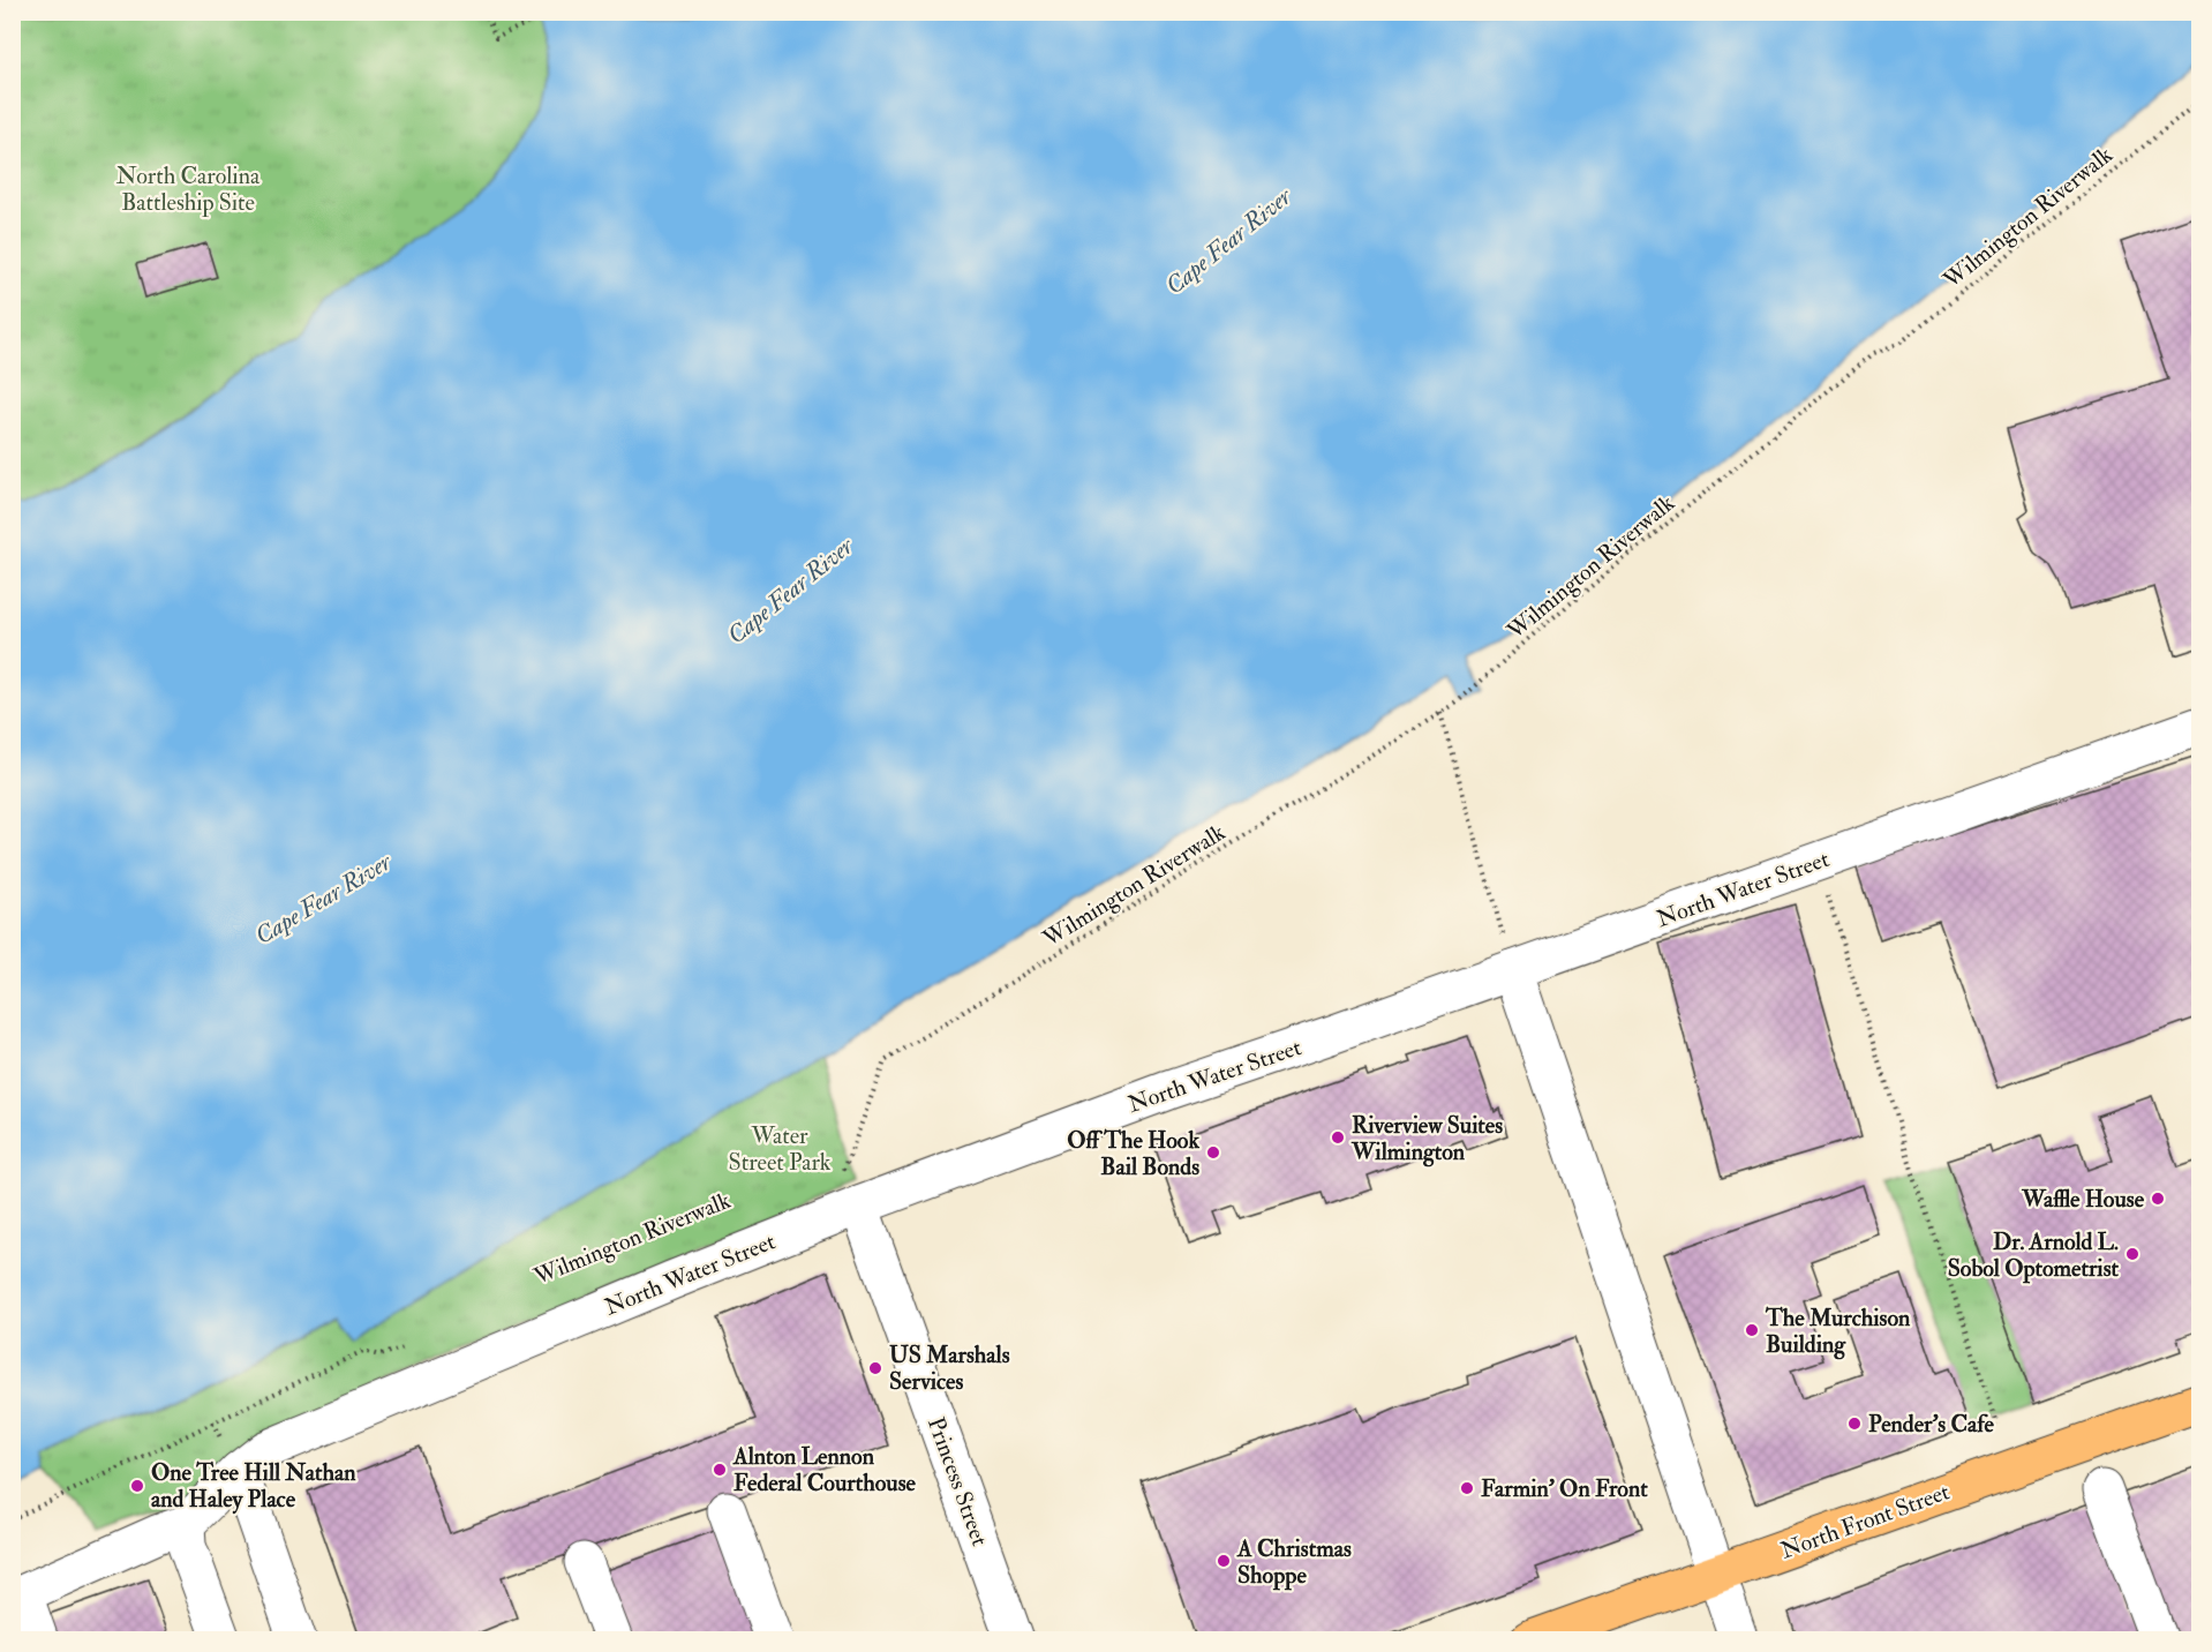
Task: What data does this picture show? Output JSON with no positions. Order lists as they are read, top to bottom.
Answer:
{
  "streets": {
    "main road": ["North Front Street"],
    "street": ["North Water Street", "Princess Street"],
    "path": ["Wilmington Riverwalk"]
  },
  "crossings": [
    ["North Water Street", "Princess Street"]
  ],
  "water": ["Cape Fear River"],
  "parks": ["North Carolina Battleship Site", "Water Street Park"],
  "places": [
    "Riverview Suites Wilmington",
    "Off The Hook Bail Bonds",
    "Waffle House",
    "Dr. Arnold L. Sobol Optometrist",
    "The Murchison Building",
    "US Marshals Services",
    "Pender's Cafe",
    "Alnton Lennon Federal Courthouse",
    "One Tree Hill Nathan and Haley Place",
    "Farmin' On Front",
    "A Christmas Shoppe"
  ]
}
